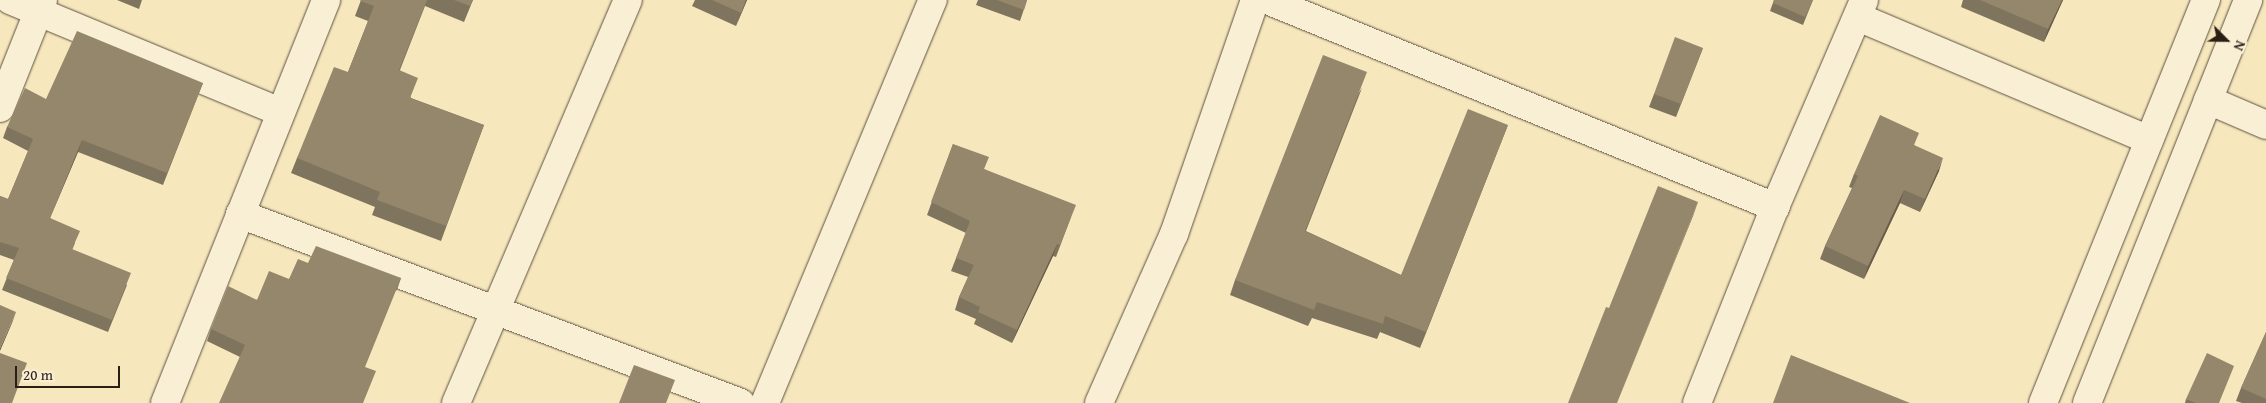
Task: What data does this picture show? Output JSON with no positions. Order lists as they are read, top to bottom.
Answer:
{
  "scale_bar": "20 m",
  "north": "bottom right"
}
